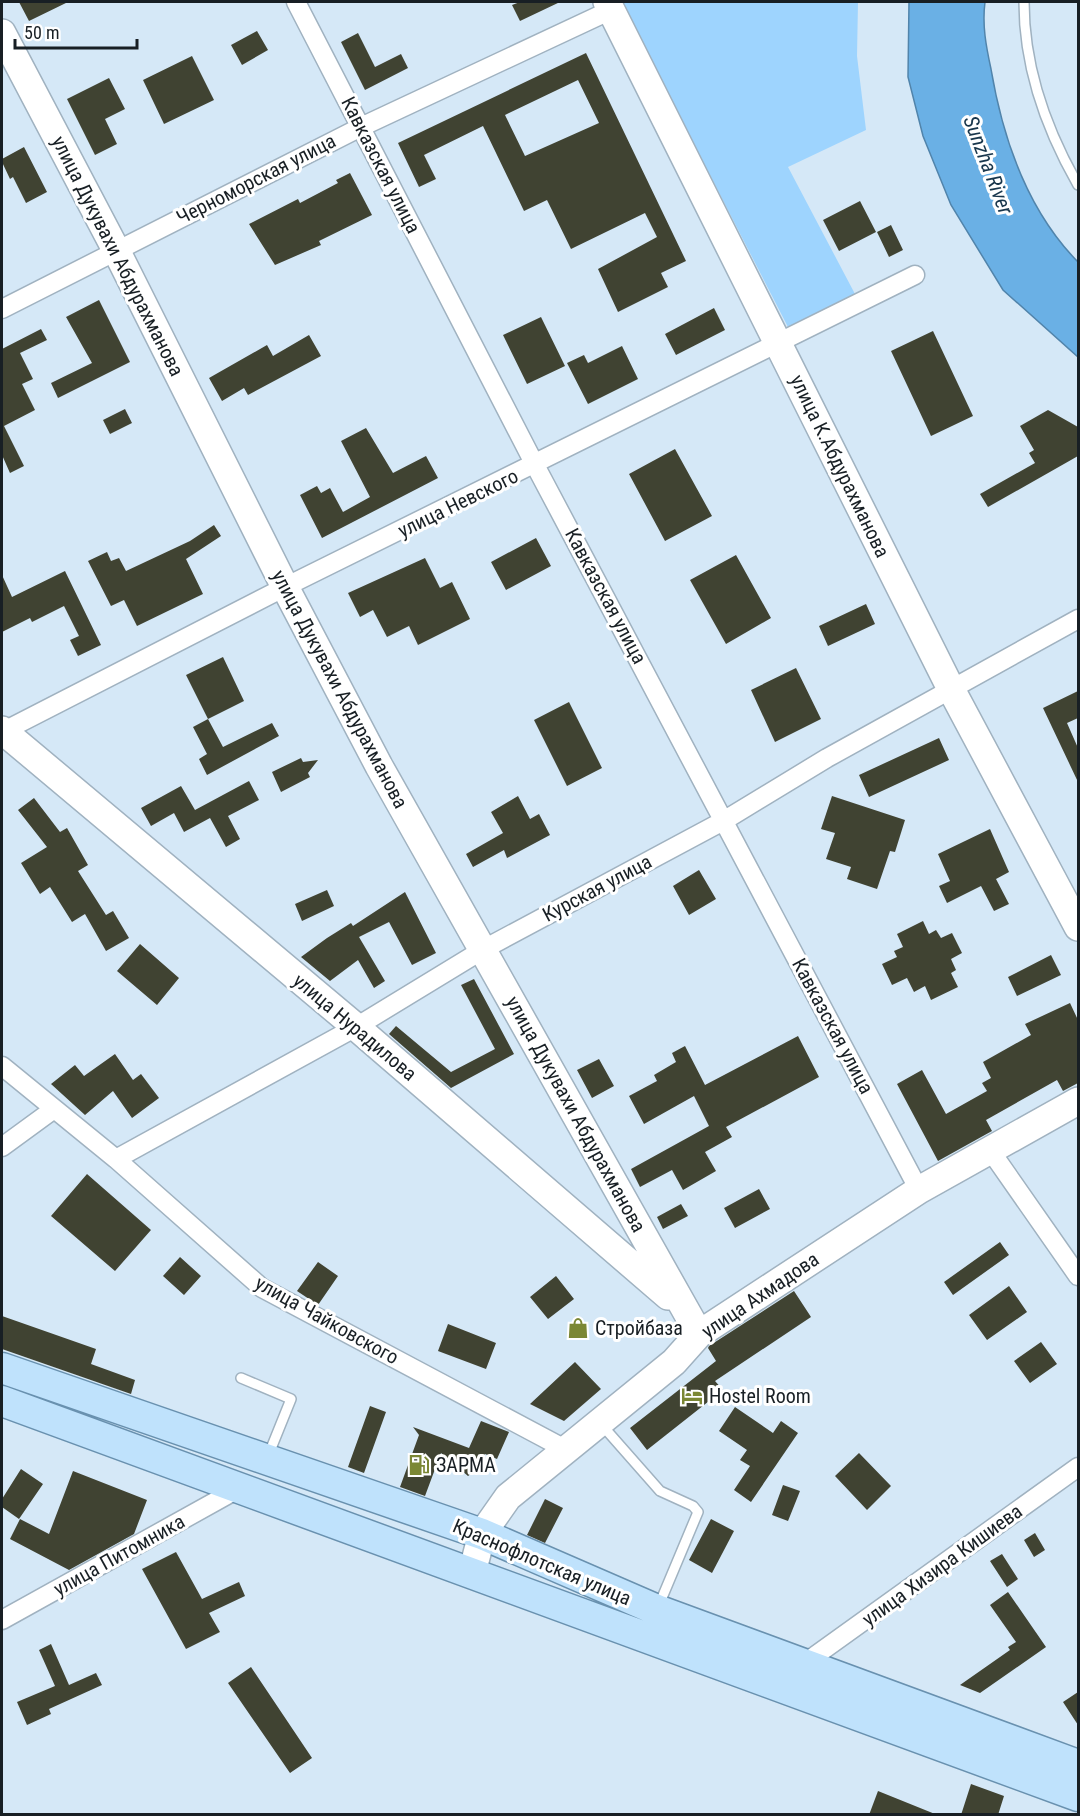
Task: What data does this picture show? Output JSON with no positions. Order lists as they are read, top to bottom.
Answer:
{
  "streets": {
    "main road": ["Краснофлотская улица"],
    "street": [
      "Кавказская улица",
      "Черноморская улица",
      "улица Дукувахи Абдурахманова",
      "улица К.Абдурахманова",
      "улица Невского",
      "Курская улица",
      "улица Нурадилова",
      "улица Ахмадова",
      "улица Чайковского",
      "улица Питомника",
      "улица Хизира Кишиева"
    ]
  },
  "crossings": [
    ["Кавказская улица", "Черноморская улица"],
    ["Кавказская улица", "улица Невского"],
    ["Кавказская улица", "Курская улица"],
    ["Кавказская улица", "улица Ахмадова"],
    ["Черноморская улица", "улица Дукувахи Абдурахманова"],
    ["Черноморская улица", "улица К.Абдурахманова"],
    ["улица Дукувахи Абдурахманова", "улица Невского"],
    ["улица Дукувахи Абдурахманова", "Курская улица"],
    ["улица Дукувахи Абдурахманова", "улица Нурадилова"],
    ["улица Дукувахи Абдурахманова", "улица Ахмадова"],
    ["улица К.Абдурахманова", "улица Невского"],
    ["улица К.Абдурахманова", "Курская улица"],
    ["улица Невского", "улица Нурадилова"],
    ["Курская улица", "улица Нурадилова"],
    ["Курская улица", "улица Чайковского"],
    ["улица Нурадилова", "улица Ахмадова"],
    ["улица Ахмадова", "улица Чайковского"],
    ["улица Ахмадова", "Краснофлотская улица"],
    ["улица Питомника", "Краснофлотская улица"],
    ["Краснофлотская улица", "улица Хизира Кишиева"]
  ],
  "water": ["Sunzha River"],
  "places": {
    "shop": ["Стройбаза"],
    "hotel": ["Hostel Room"],
    "fuel station": ["ЗАРМА"]
  },
  "scale_bar": "50 m"
}
